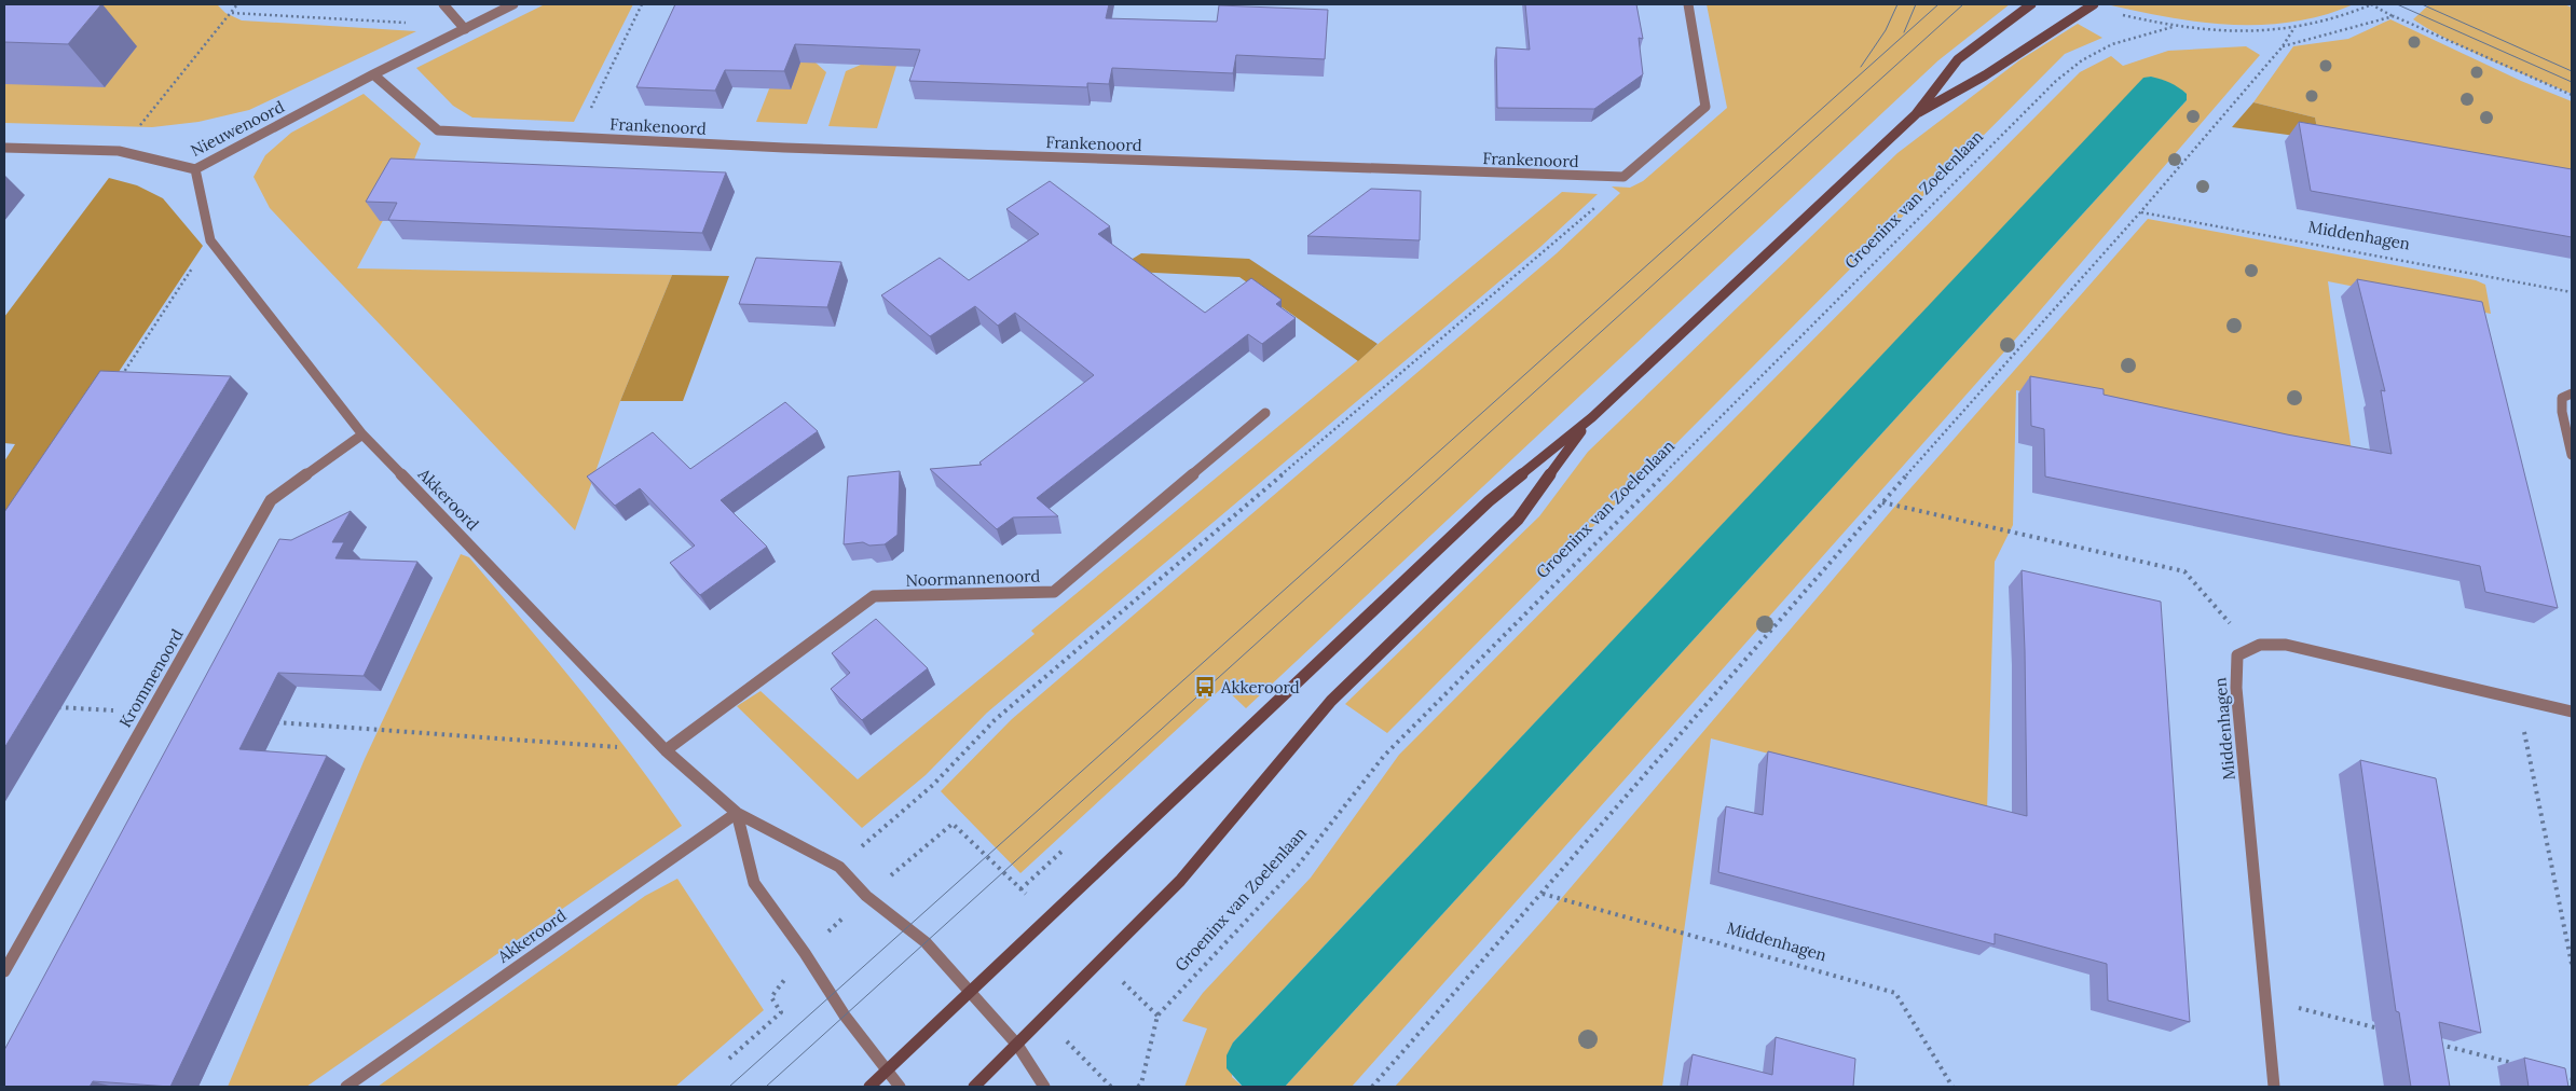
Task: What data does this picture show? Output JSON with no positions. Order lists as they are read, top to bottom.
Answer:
{
  "streets": {
    "street": [
      "Frankenoord",
      "Nieuwenoord",
      "Middenhagen",
      "Akkeroord",
      "Noormannenoord",
      "Krommenoord"
    ],
    "path": ["Groeninx van Zoelenlaan"]
  },
  "crossings": [
    ["Frankenoord", "Nieuwenoord"],
    ["Nieuwenoord", "Akkeroord"],
    ["Akkeroord", "Noormannenoord"],
    ["Akkeroord", "Krommenoord"]
  ],
  "places": {
    "bus stop": ["Akkeroord"]
  }
}
